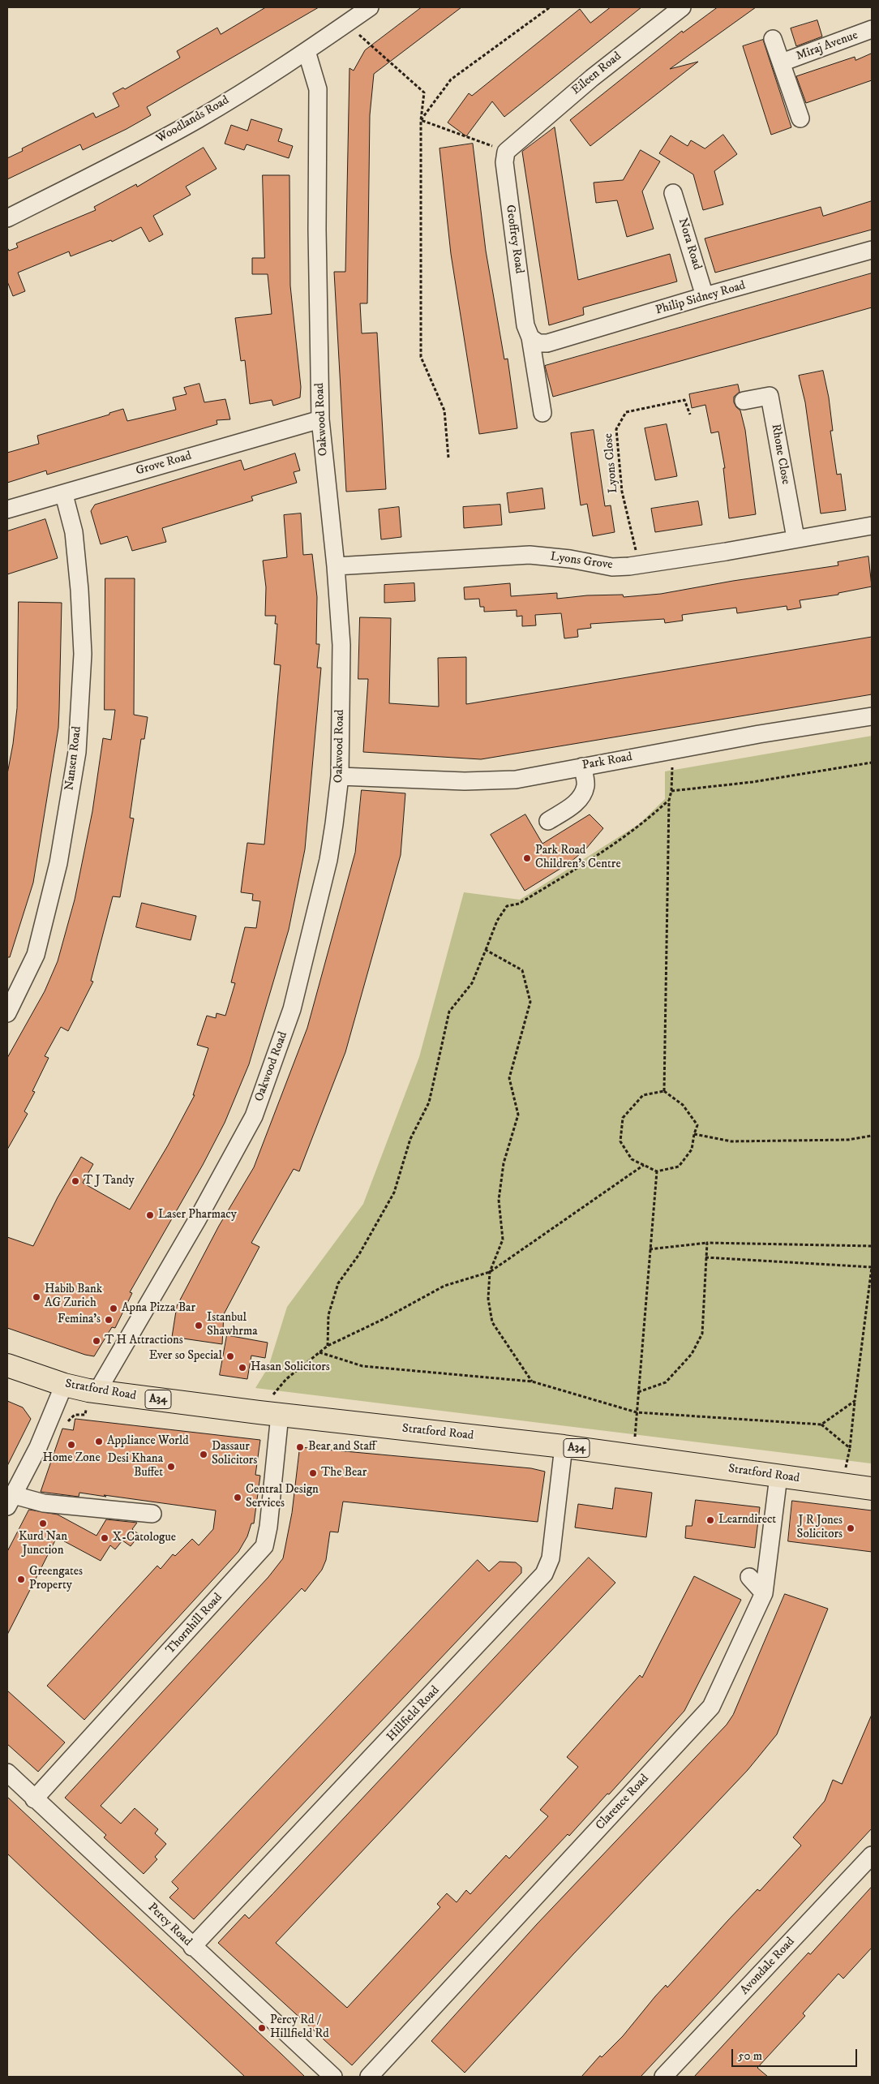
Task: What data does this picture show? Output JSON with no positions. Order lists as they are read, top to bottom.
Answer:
{
  "streets": {
    "highway": ["Stratford Road", "A34"],
    "street": [
      "Miraj Avenue",
      "Eileen Road",
      "Woodlands Road",
      "Geoffrey Road",
      "Nora Road",
      "Philip Sidney Road",
      "Oakwood Road",
      "Rhone Close",
      "Grove Road",
      "Lyons Grove",
      "Nansen Road",
      "Park Road",
      "Thornhill Road",
      "Hillfield Road",
      "Clarence Road",
      "Percy Road",
      "Avondale Road"
    ],
    "path": ["Lyons Close"]
  },
  "crossings": [
    ["Eileen Road", "Geoffrey Road"],
    ["Woodlands Road", "Oakwood Road"],
    ["Geoffrey Road", "Philip Sidney Road"],
    ["Nora Road", "Philip Sidney Road"],
    ["Oakwood Road", "Grove Road"],
    ["Oakwood Road", "Lyons Grove"],
    ["Oakwood Road", "Park Road"],
    ["Oakwood Road", "Stratford Road"],
    ["Rhone Close", "Lyons Grove"],
    ["Lyons Close", "Lyons Grove"],
    ["Grove Road", "Nansen Road"],
    ["Stratford Road", "Thornhill Road"],
    ["Stratford Road", "Hillfield Road"],
    ["Stratford Road", "Clarence Road"],
    ["Thornhill Road", "Percy Road"],
    ["Hillfield Road", "Percy Road"]
  ],
  "places": [
    "Park Road Children's Centre",
    "T J Tandy",
    "Laser Pharmacy",
    "Habib Bank AG Zurich",
    "Apna Pizza Bar",
    "Femina's",
    "Istanbul Shawhrma",
    "T H Attractions",
    "Ever so Special",
    "Hasan Solicitors",
    "Appliance World",
    "Home Zone",
    "Bear and Staff",
    "Dassaur Solicitors",
    "Desi Khana Buffet",
    "The Bear",
    "Central Design Services",
    "Learndirect",
    "Kurd Nan Junction",
    "J R Jones Solicitors",
    "X-Catologue",
    "Greengates Property",
    "Percy Rd / Hillfield Rd"
  ],
  "scale_bar": "50 m"
}
